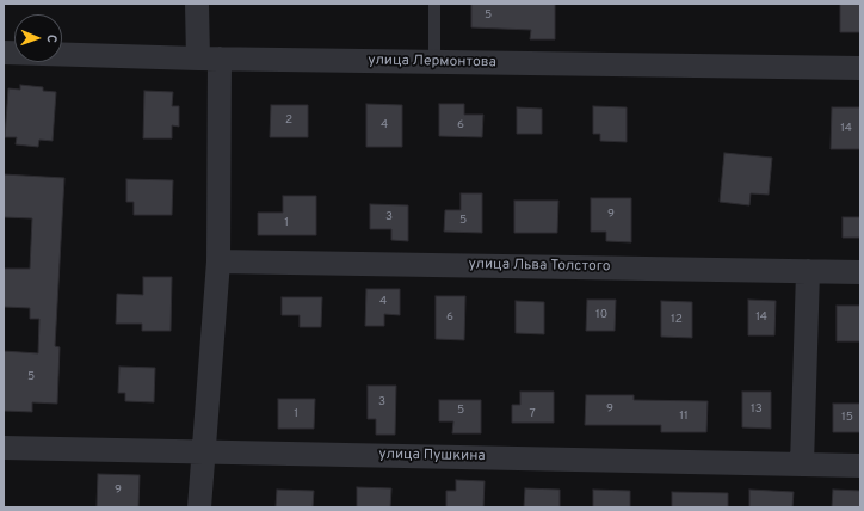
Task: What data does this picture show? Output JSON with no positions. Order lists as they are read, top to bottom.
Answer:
{
  "streets": {
    "street": ["улица Лермонтова", "улица Льва Толстого", "улица Пушкина"]
  },
  "house_numbers": [
    "5",
    "2",
    "4",
    "6",
    "14",
    "9",
    "3",
    "5",
    "1",
    "4",
    "10",
    "6",
    "14",
    "12",
    "5",
    "3",
    "9",
    "13",
    "5",
    "1",
    "7",
    "11",
    "15",
    "9"
  ],
  "north": "right"
}
